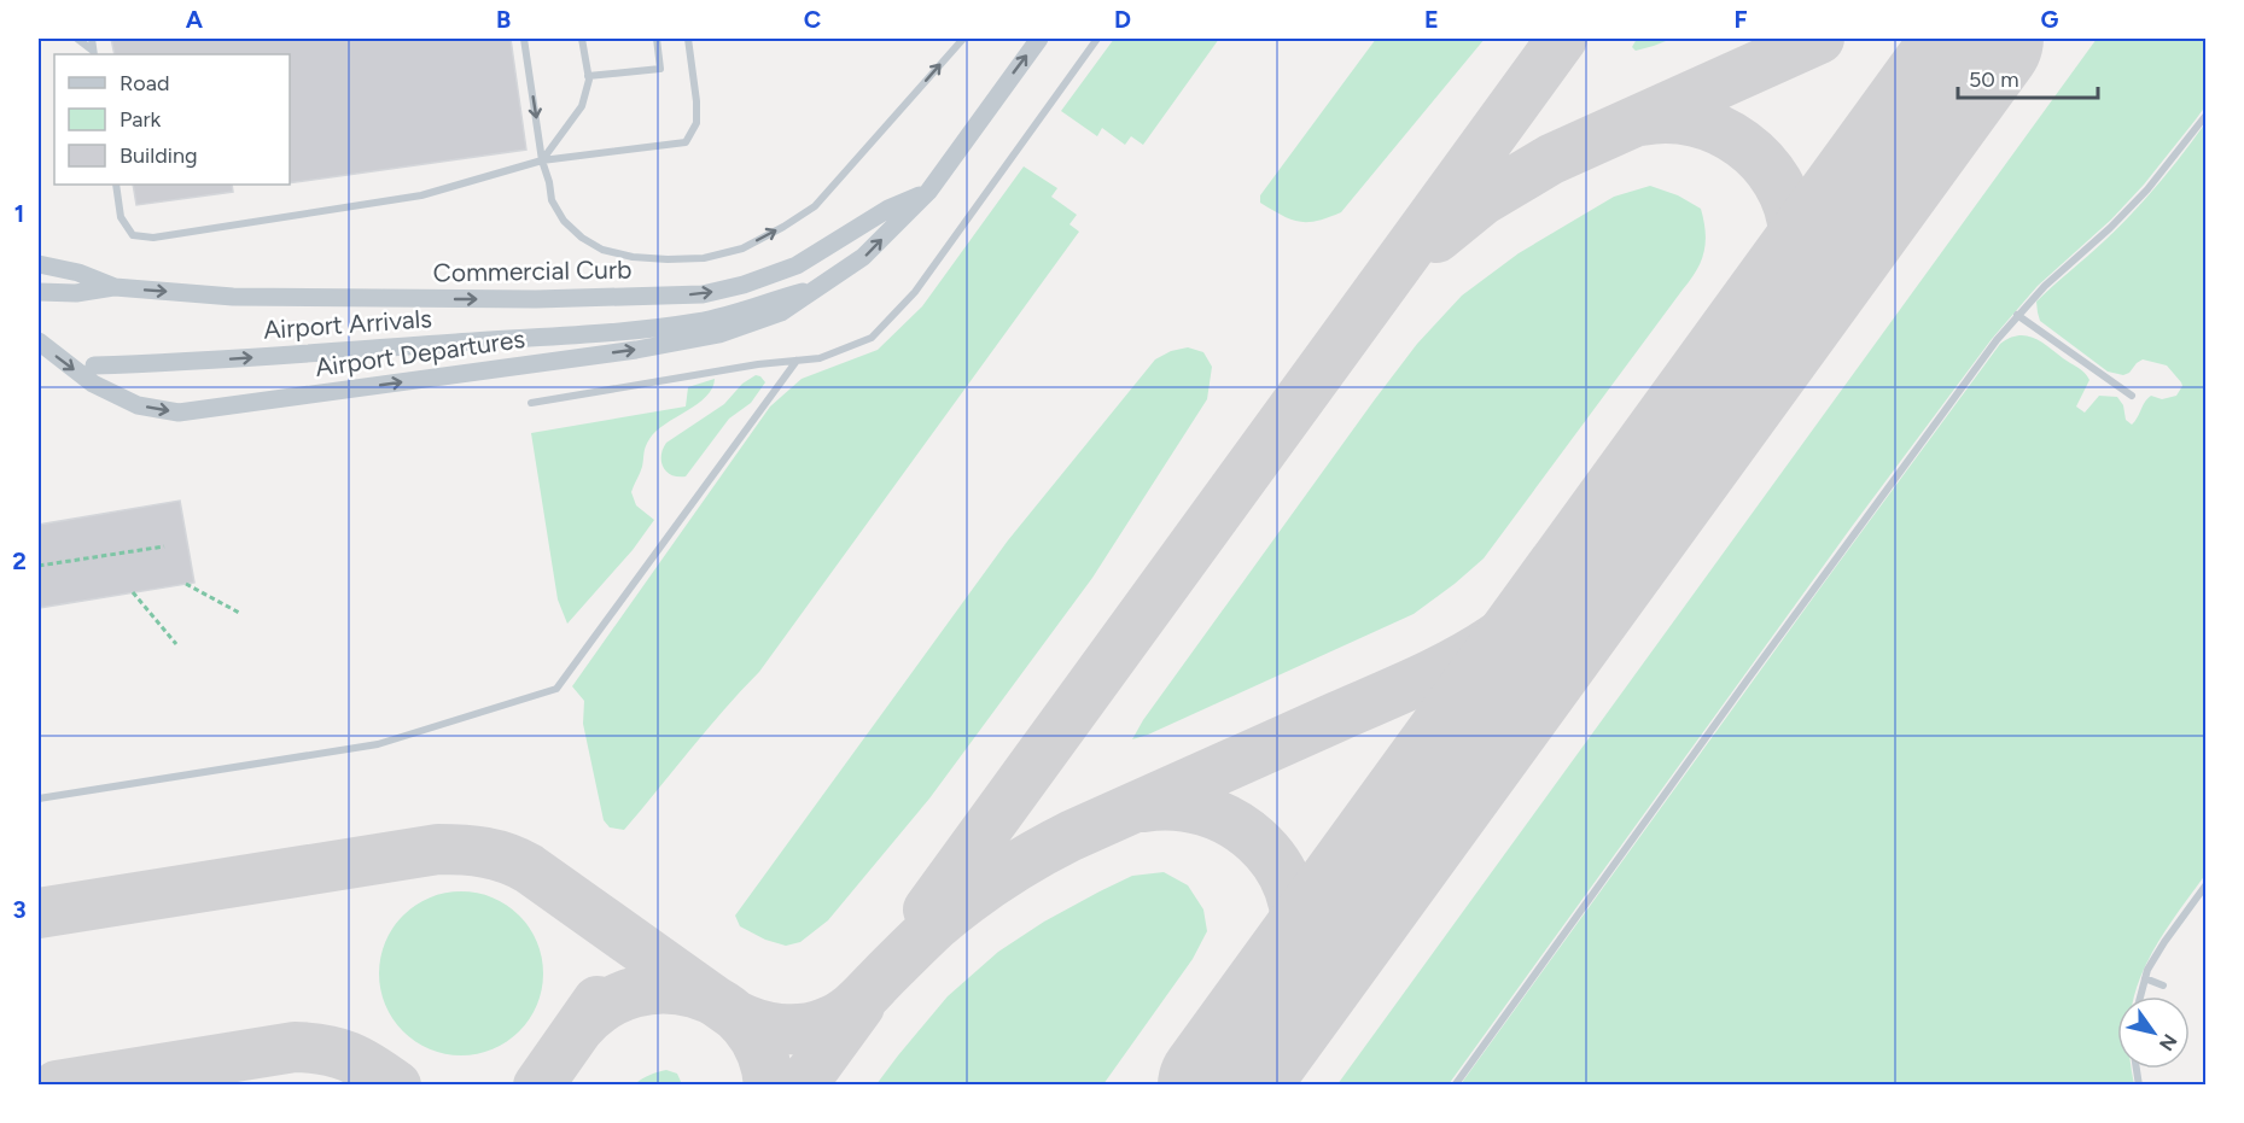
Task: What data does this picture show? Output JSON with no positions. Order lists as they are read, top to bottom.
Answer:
{
  "streets": {
    "street": ["Commercial Curb", "Airport Arrivals", "Airport Departures"]
  },
  "crossings": [
    ["Commercial Curb", "Airport Departures"],
    ["Airport Arrivals", "Airport Departures"]
  ],
  "one_way": ["Commercial Curb", "Airport Arrivals", "Airport Departures"],
  "legend": ["Road", "Park", "Building"],
  "scale_bar": "50 m",
  "north": "bottom right",
  "grid": {
    "columns": [
      "A",
      "B",
      "C",
      "D",
      "E",
      "F",
      "G"
    ],
    "rows": ["1", "2", "3"]
  }
}
